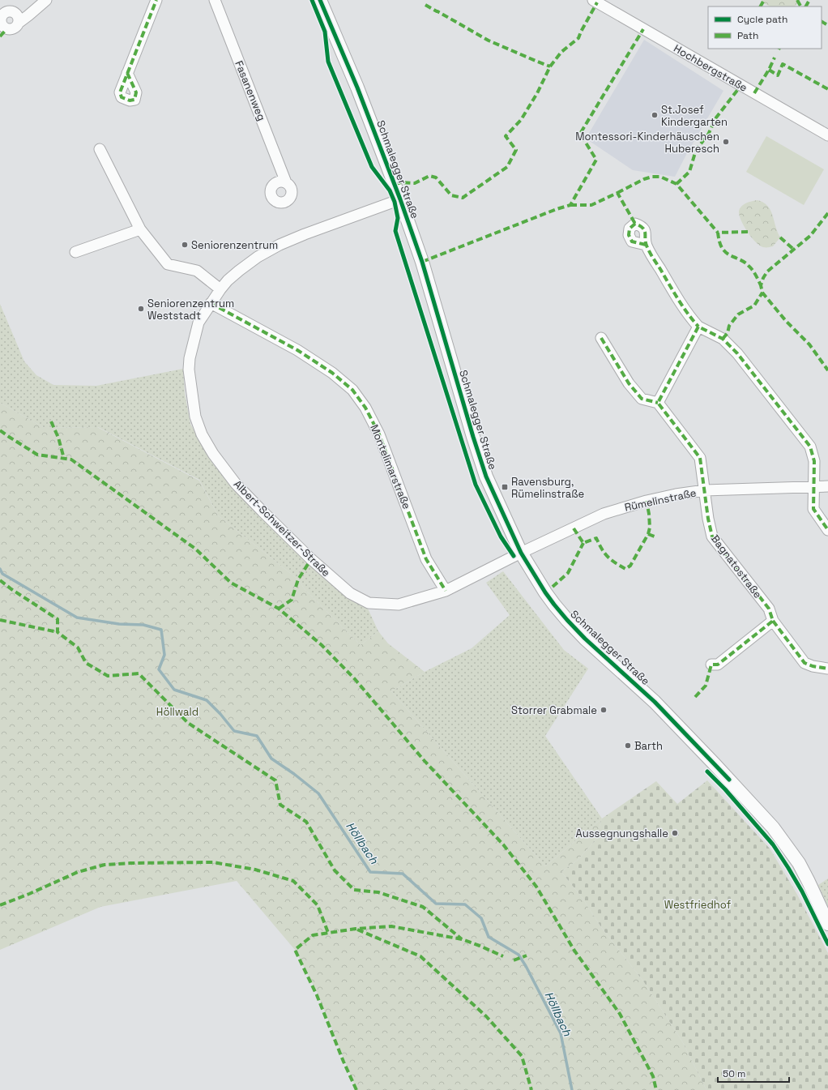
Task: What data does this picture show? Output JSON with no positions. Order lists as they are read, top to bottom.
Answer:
{
  "streets": {
    "street": [
      "Hochbergstraße",
      "Fasanenweg",
      "Schmalegger Straße",
      "Montelimarstraße",
      "Rümelinstraße",
      "Albert-Schweitzer-Straße",
      "Bagnatostraße"
    ]
  },
  "crossings": [
    ["Schmalegger Straße", "Rümelinstraße"],
    ["Schmalegger Straße", "Albert-Schweitzer-Straße"],
    ["Montelimarstraße", "Albert-Schweitzer-Straße"],
    ["Rümelinstraße", "Albert-Schweitzer-Straße"],
    ["Rümelinstraße", "Bagnatostraße"]
  ],
  "water": ["Höllbach"],
  "parks": ["Höllwald", "Westfriedhof"],
  "places": {
    "other": [
      "St.Josef Kindergarten",
      "Montessori-Kinderhäuschen Huberesch",
      "Seniorenzentrum",
      "Seniorenzentrum Weststadt",
      "Storrer Grabmale",
      "Barth",
      "Aussegnungshalle"
    ],
    "transit": ["Ravensburg, Rümelinstraße"]
  },
  "legend": ["Cycle path", "Path"],
  "scale_bar": "50 m"
}
